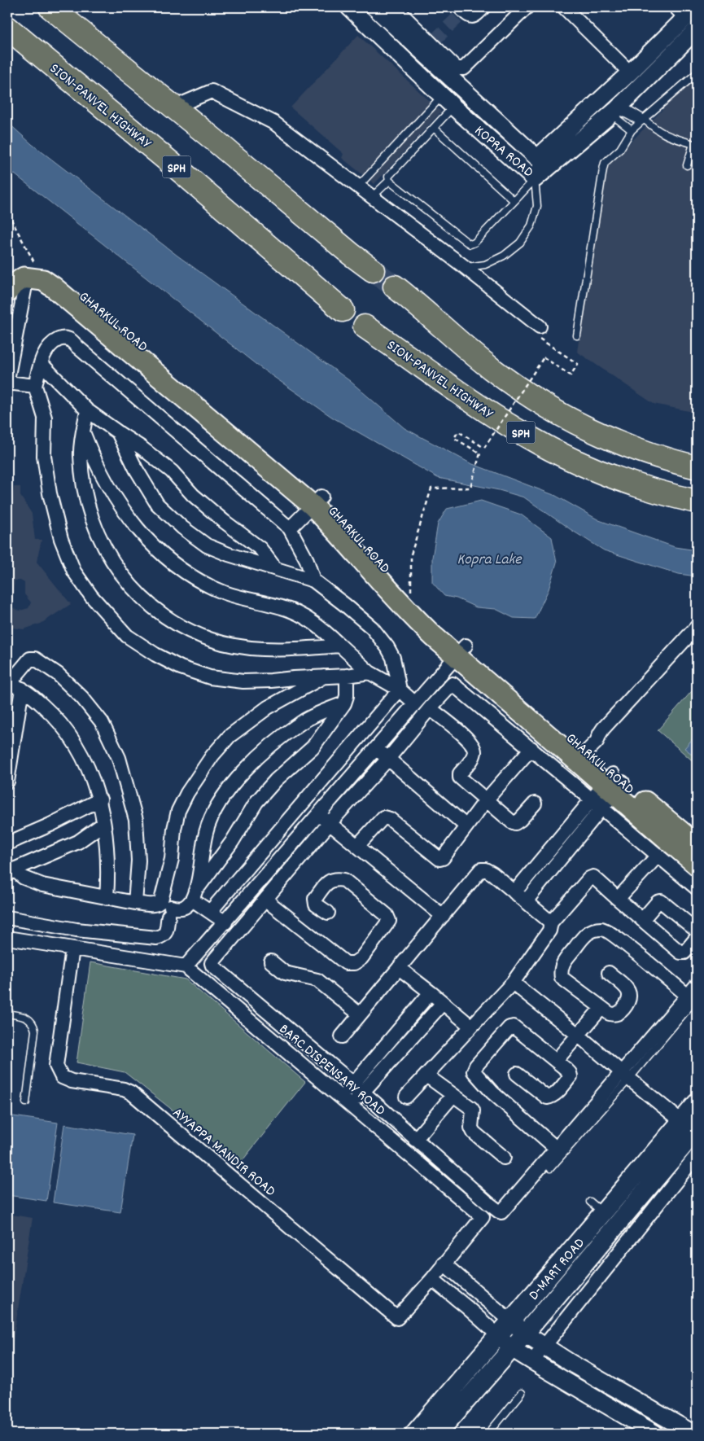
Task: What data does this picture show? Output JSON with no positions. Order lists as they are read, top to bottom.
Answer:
{
  "streets": {
    "highway": ["SION-PANVEL HIGHWAY", "SPH"],
    "main road": ["GHARKUL ROAD", "D-MART ROAD"],
    "street": ["KOPRA ROAD", "BARC DISPENSARY ROAD", "AYYAPPA MANDIR ROAD"]
  },
  "crossings": [
    ["BARC DISPENSARY ROAD", "AYYAPPA MANDIR ROAD"]
  ],
  "water": ["Kopra Lake"]
}
